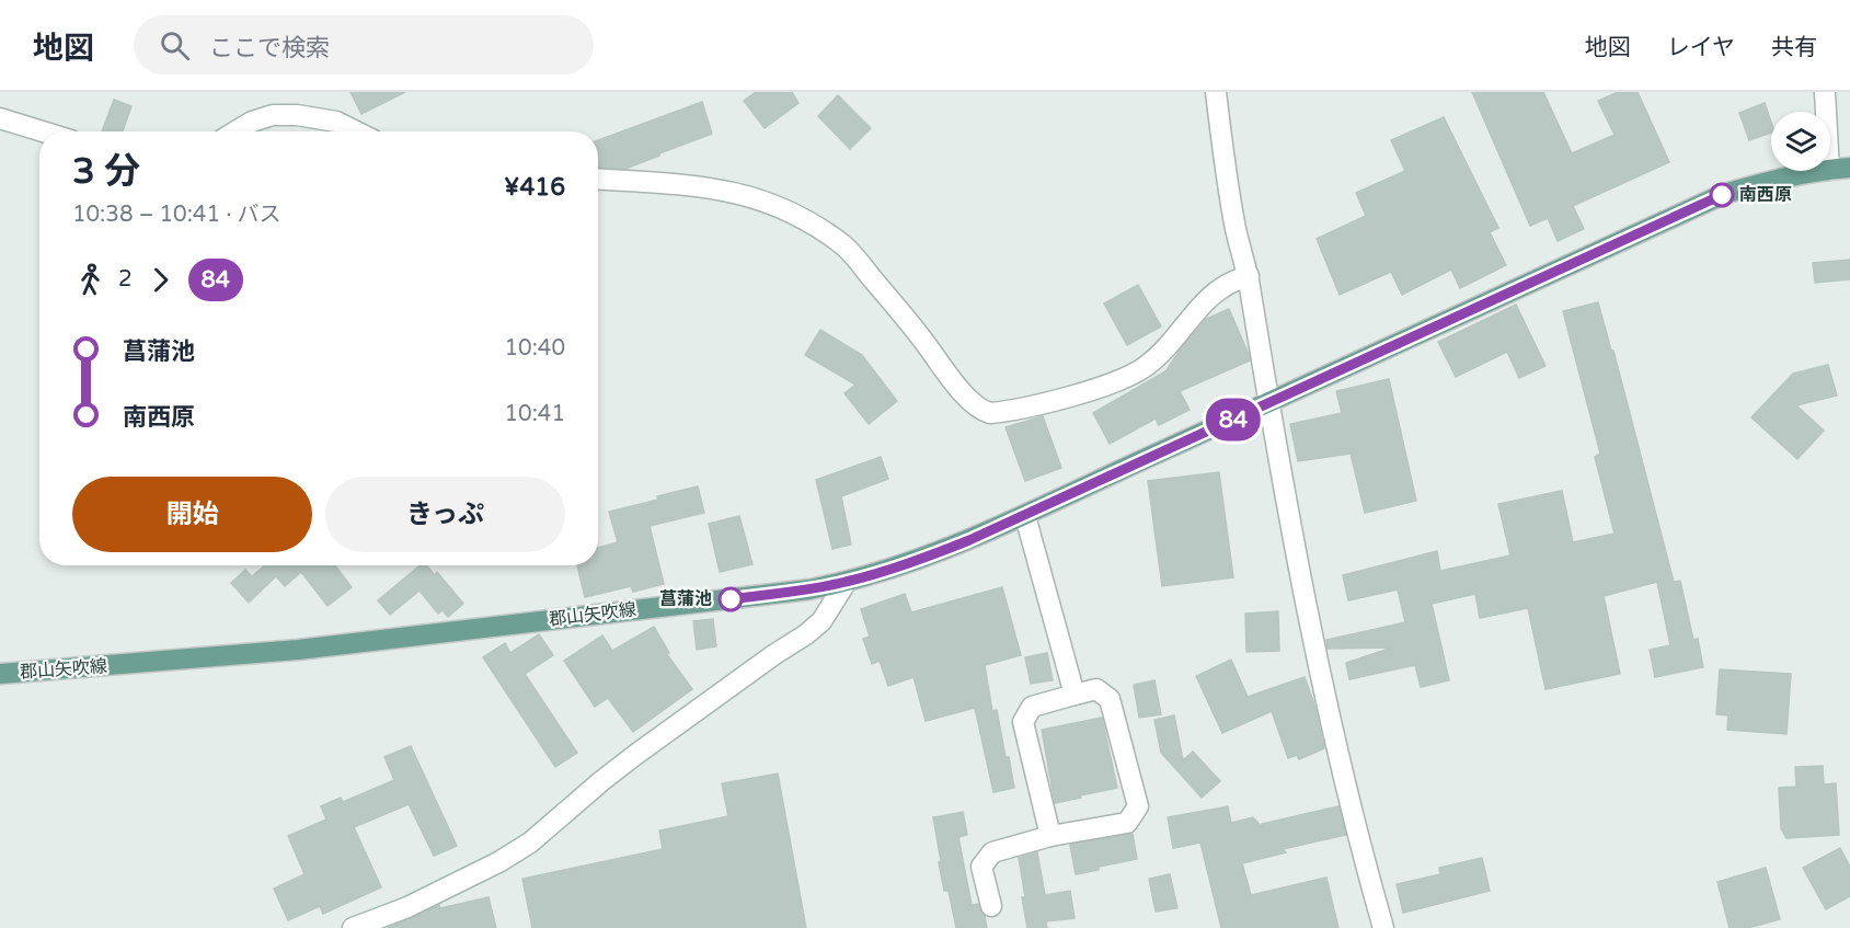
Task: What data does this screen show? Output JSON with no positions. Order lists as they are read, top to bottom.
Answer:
{
  "streets": {
    "main road": ["郡山矢吹線"]
  },
  "places": ["南西原", "菖蒲池"],
  "lines": ["bus line 84"],
  "page": {
    "header": "地図",
    "search": "ここで検索",
    "nav": ["地図", "レイヤ", "共有"],
    "on_map": "84",
    "heading": ["3 分", "10:38 – 10:41 · バス", "¥416"],
    "legs": ["2", "84"],
    "list": [
      {
        "name": "菖蒲池",
        "value": "10:40"
      },
      {
        "name": "南西原",
        "value": "10:41"
      }
    ],
    "buttons": ["開始", "きっぷ"]
  }
}
